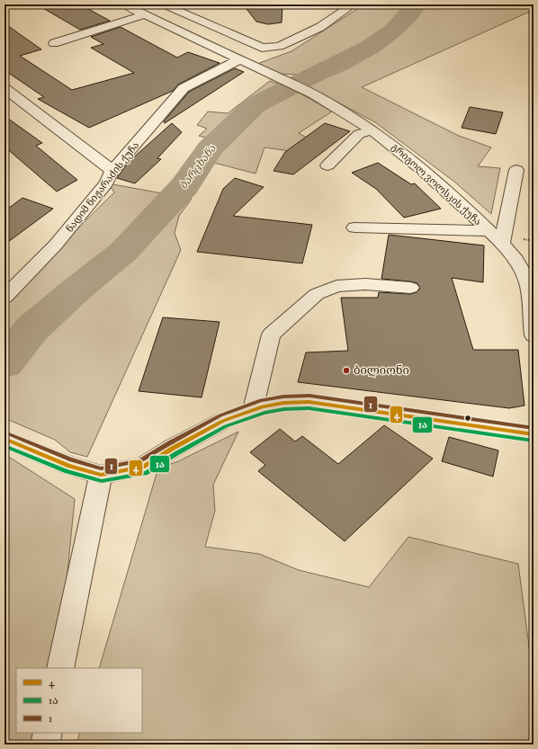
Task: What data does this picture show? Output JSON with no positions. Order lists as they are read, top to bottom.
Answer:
{
  "streets": {
    "street": ["გრიგოლ ვოლსკის ქუჩა", "ნადიმ ნიჟარაძის ქუჩა"]
  },
  "crossings": [
    ["გრიგოლ ვოლსკის ქუჩა", "ნადიმ ნიჟარაძის ქუჩა"]
  ],
  "water": ["ბარცხანა"],
  "places": ["ბილიონი"],
  "lines": ["transit line 1", "transit line 4", "transit line 1ა"],
  "legend": ["4", "1ა", "1"]
}
